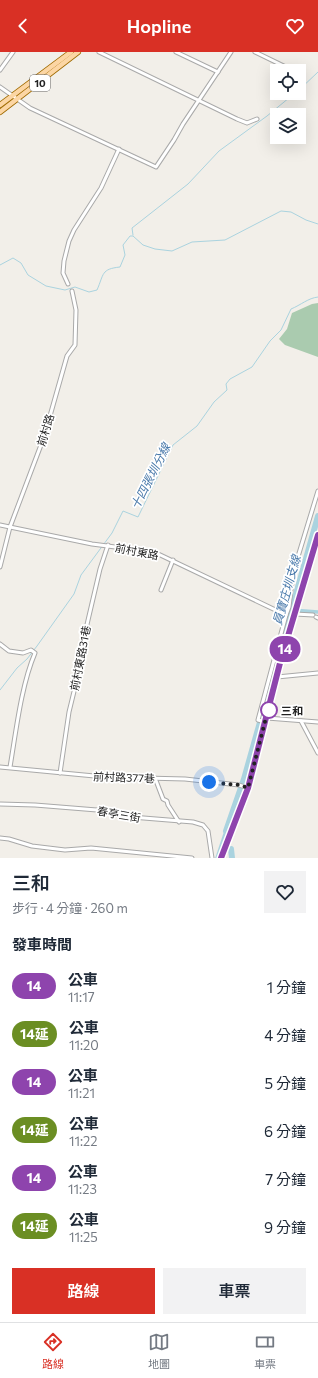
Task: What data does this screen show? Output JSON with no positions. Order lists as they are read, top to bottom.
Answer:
{
  "streets": {
    "main road": ["10"],
    "street": [
      "前村路",
      "前村東路",
      "前村東路31巷",
      "前村路377巷",
      "春亭三街"
    ]
  },
  "crossings": [
    ["前村路", "前村東路"],
    ["前村東路", "前村東路31巷"],
    ["前村東路31巷", "前村路377巷"]
  ],
  "water": ["十四張圳分線", "員寶庄圳支線"],
  "places": ["三和"],
  "lines": ["bus line 14"],
  "page": {
    "header": "Hopline",
    "on_map": "14",
    "heading": [
      ["三和", "步行 · 4 分鐘 · 260 m"],
      "發車時間"
    ],
    "list": [
      {
        "mark": "14",
        "name": "公車",
        "note": "11:17",
        "value": "1 分鐘"
      },
      {
        "mark": "14延",
        "name": "公車",
        "note": "11:20",
        "value": "4 分鐘"
      },
      {
        "mark": "14",
        "name": "公車",
        "note": "11:21",
        "value": "5 分鐘"
      },
      {
        "mark": "14延",
        "name": "公車",
        "note": "11:22",
        "value": "6 分鐘"
      },
      {
        "mark": "14",
        "name": "公車",
        "note": "11:23",
        "value": "7 分鐘"
      },
      {
        "mark": "14延",
        "name": "公車",
        "note": "11:25",
        "value": "9 分鐘"
      }
    ],
    "buttons": ["路線", "車票"],
    "tabs": ["路線", "地圖", "車票"]
  }
}
